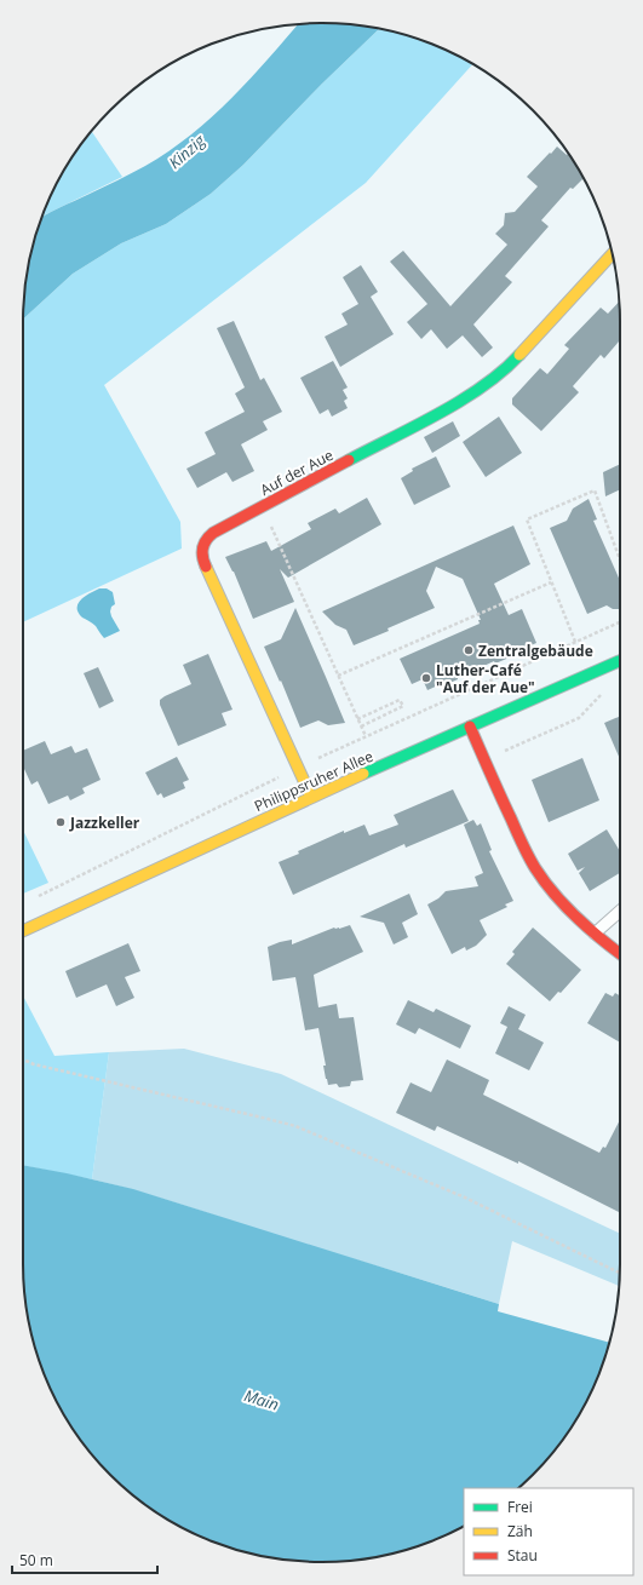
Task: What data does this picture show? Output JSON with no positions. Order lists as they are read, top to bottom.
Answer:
{
  "streets": {
    "street": ["Auf der Aue", "Philippsruher Allee"]
  },
  "crossings": [
    ["Auf der Aue", "Philippsruher Allee"]
  ],
  "water": ["Kinzig", "Main"],
  "places": ["Zentralgebäude", "Luther-Café \"Auf der Aue\"", "Jazzkeller"],
  "legend": ["Frei", "Zäh", "Stau"],
  "scale_bar": "50 m"
}
